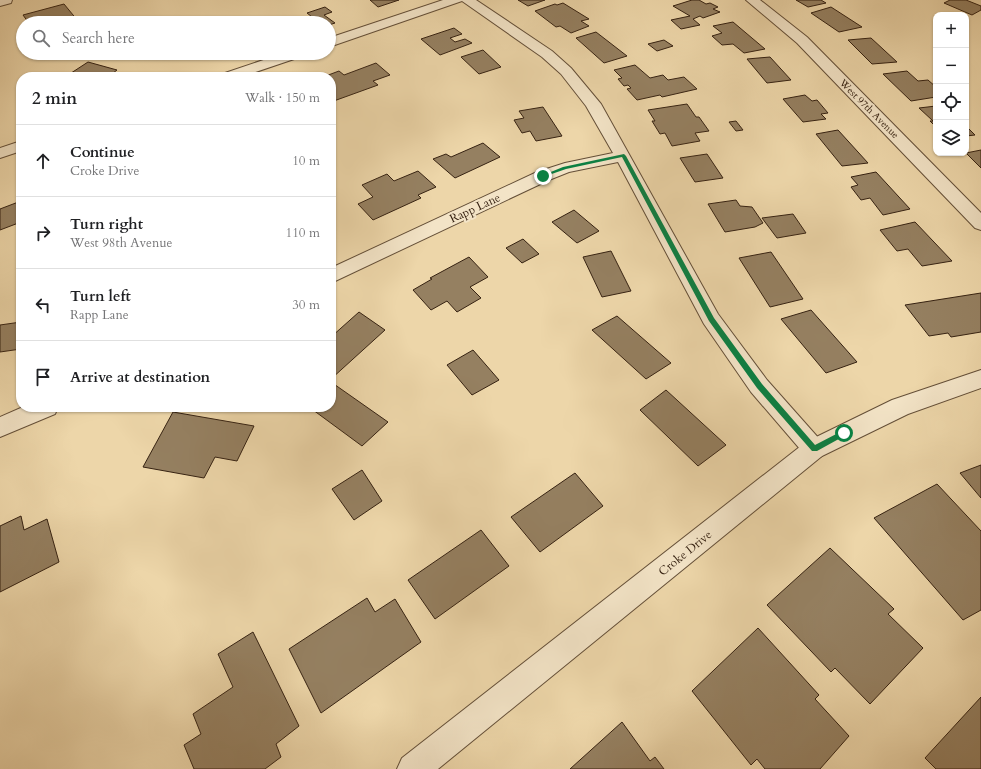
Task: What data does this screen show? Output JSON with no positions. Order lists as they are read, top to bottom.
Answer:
{
  "streets": {
    "street": ["West 97th Avenue", "Rapp Lane", "Croke Drive"]
  },
  "page": {
    "map_buttons": ["+", "−"],
    "search": "Search here",
    "heading": ["2 min", "Walk · 150 m"],
    "list": [
      ["Continue", "Croke Drive", "10 m"],
      ["Turn right", "West 98th Avenue", "110 m"],
      ["Turn left", "Rapp Lane", "30 m"],
      "Arrive at destination"
    ]
  }
}
